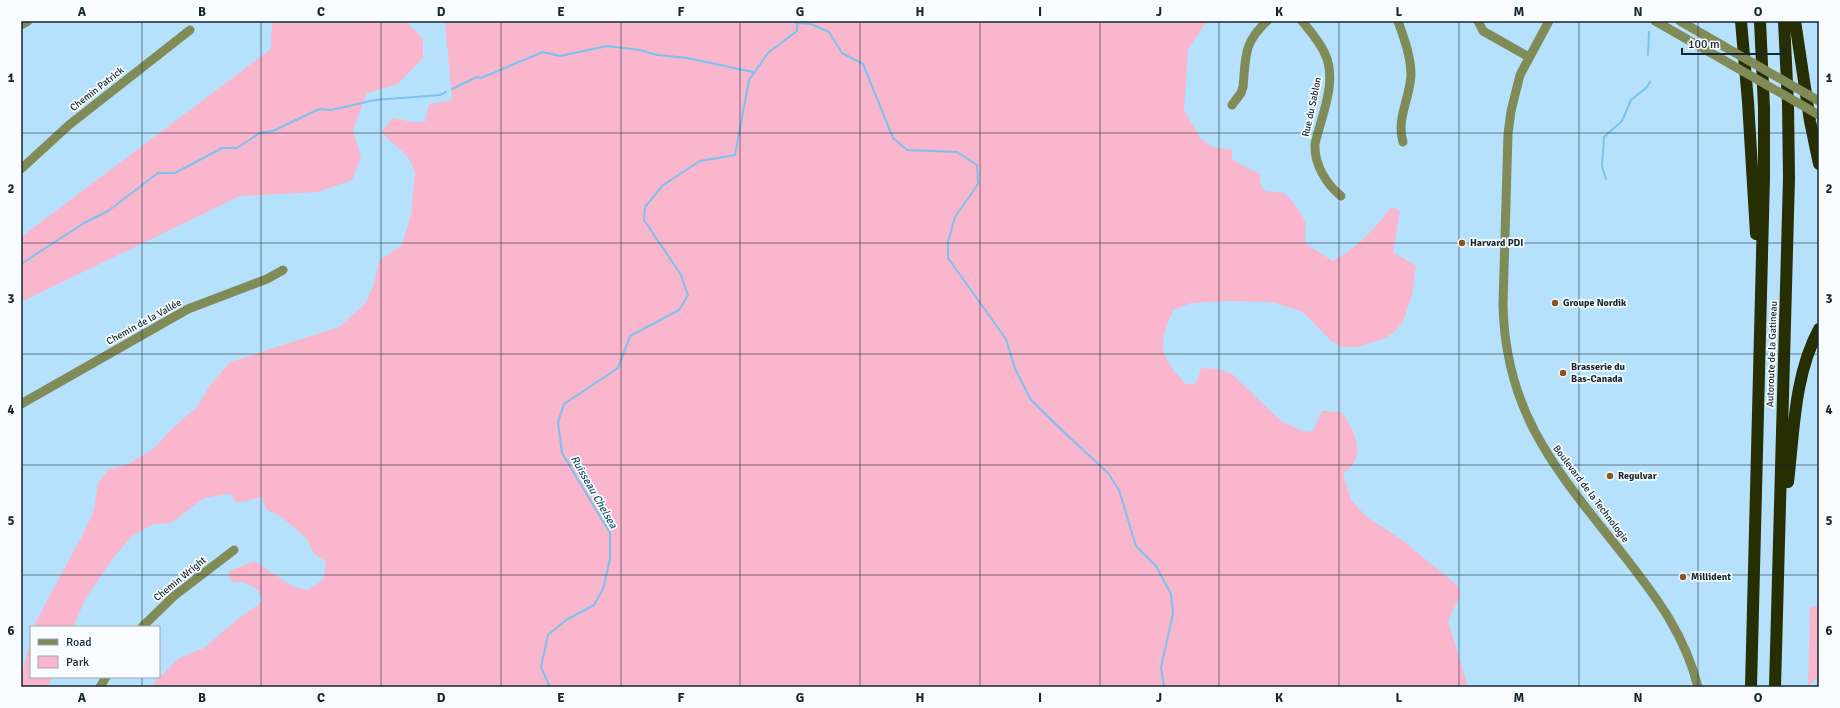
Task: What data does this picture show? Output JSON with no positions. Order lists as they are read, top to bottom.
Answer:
{
  "streets": {
    "highway": ["Autoroute de la Gatineau"],
    "street": [
      "Chemin Patrick",
      "Rue du Sablon",
      "Chemin de la Vallée",
      "Boulevard de la Technologie",
      "Chemin Wright"
    ]
  },
  "water": ["Ruisseau Chelsea"],
  "places": [
    "Harvard PDI",
    "Groupe Nordik",
    "Brasserie du Bas-Canada",
    "Regulvar",
    "Millident"
  ],
  "legend": ["Road", "Park"],
  "scale_bar": "100 m",
  "grid": {
    "columns": [
      "A",
      "B",
      "C",
      "D",
      "E",
      "F",
      "G",
      "H",
      "I",
      "J",
      "K",
      "L",
      "M",
      "N",
      "O"
    ],
    "rows": [
      "1",
      "2",
      "3",
      "4",
      "5",
      "6"
    ]
  }
}
